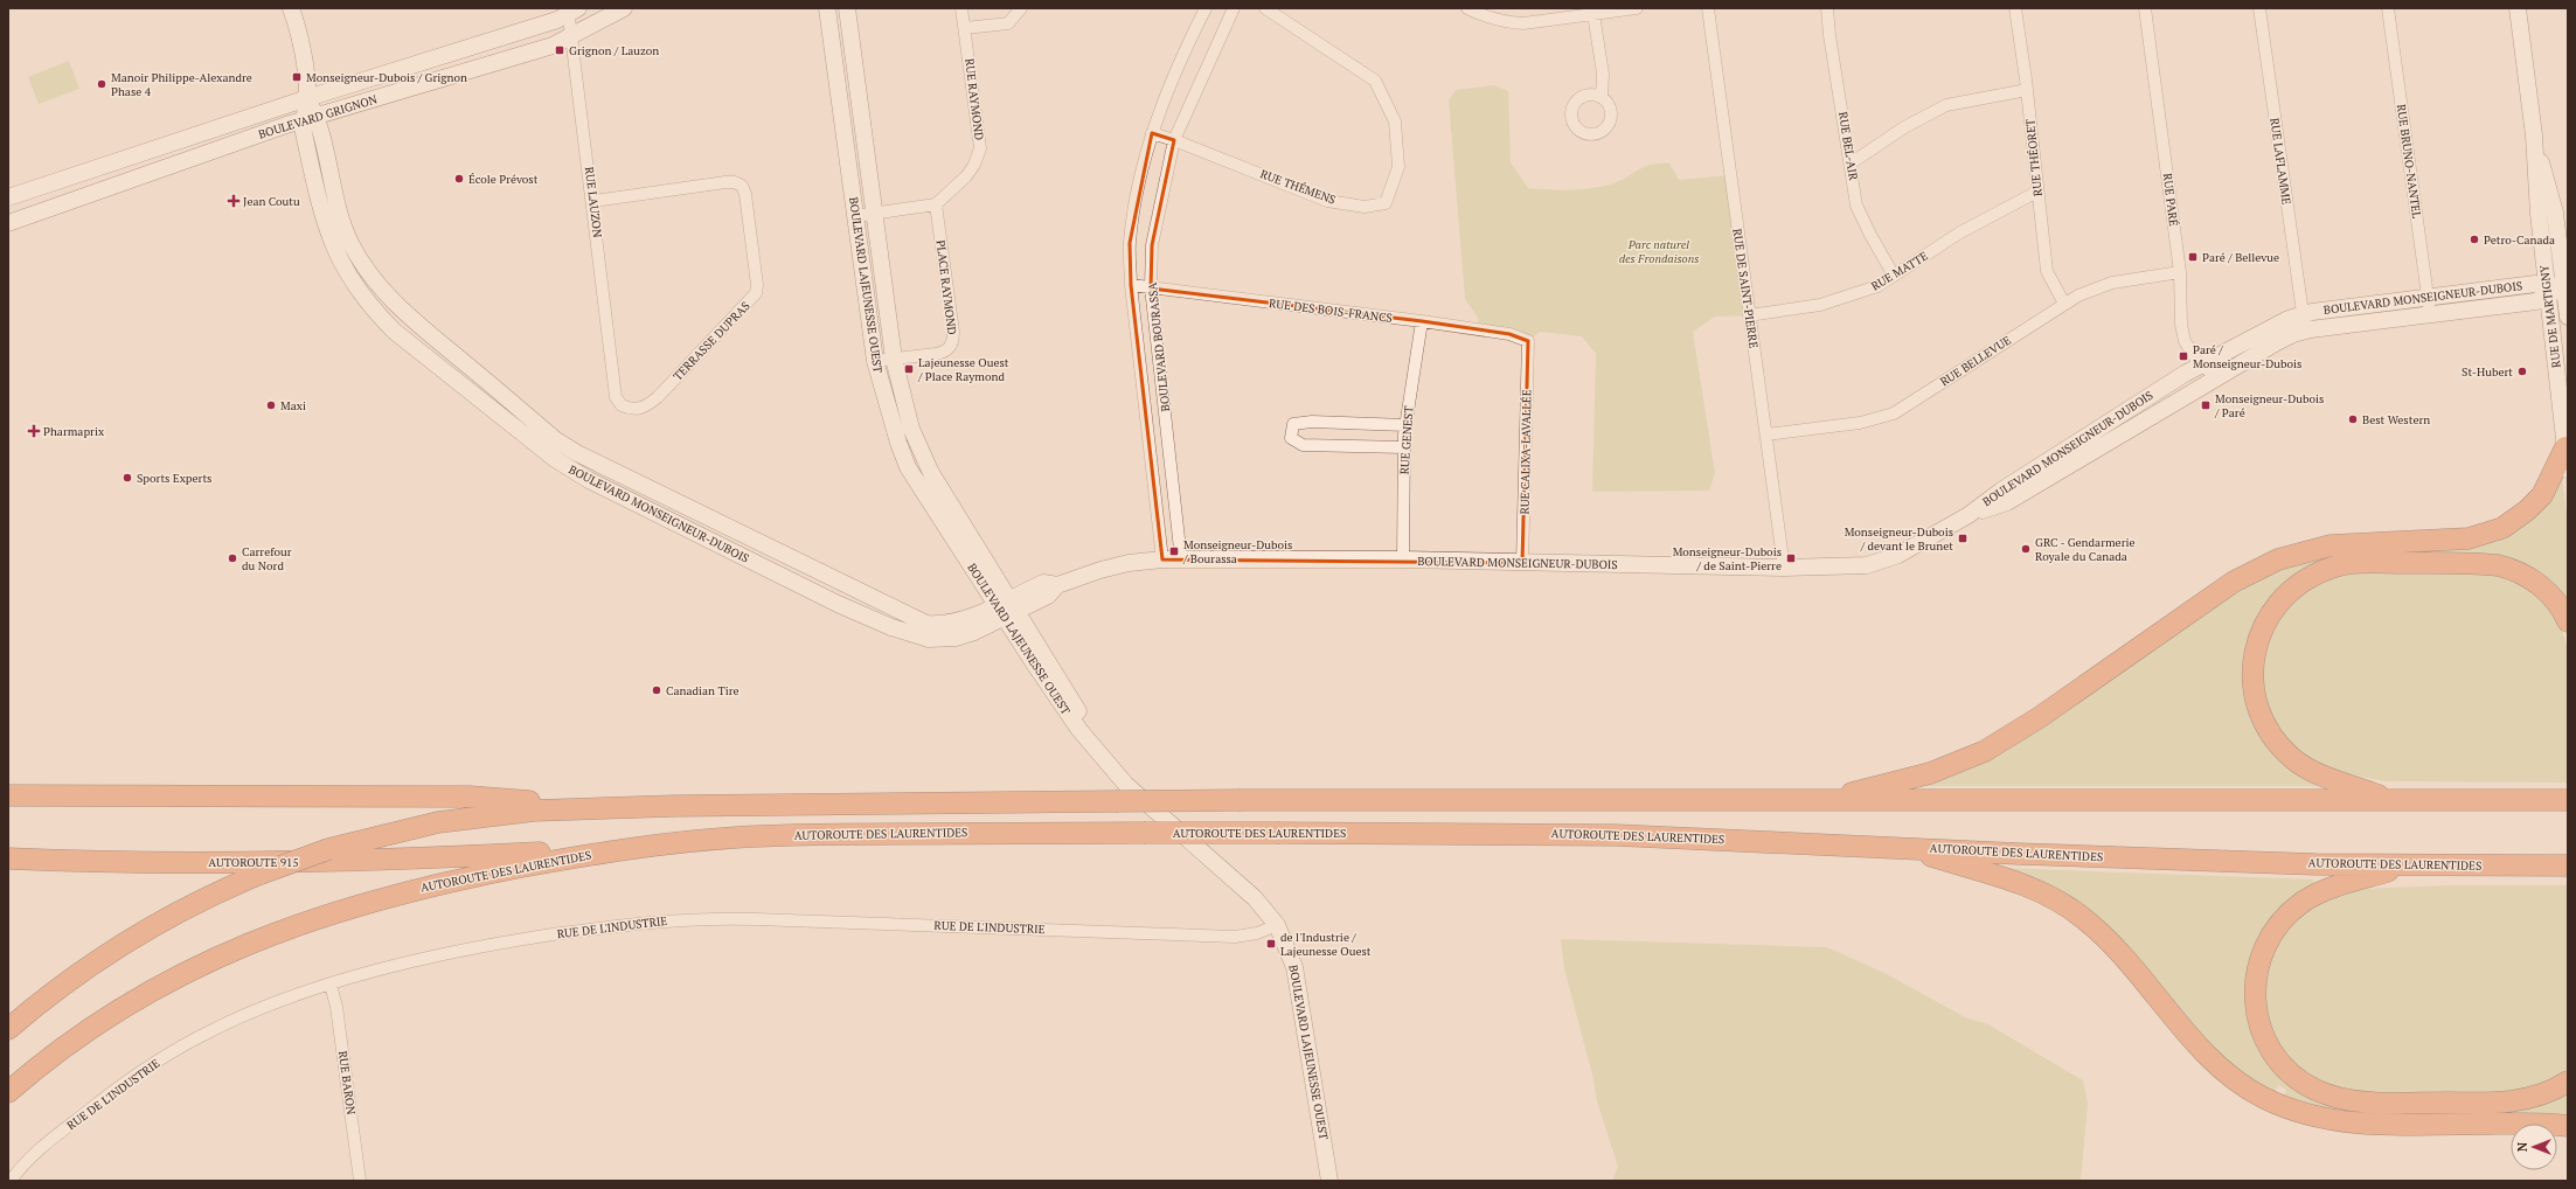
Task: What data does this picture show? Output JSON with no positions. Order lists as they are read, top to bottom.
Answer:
{
  "streets": {
    "highway": ["AUTOROUTE DES LAURENTIDES", "AUTOROUTE 915"],
    "street": [
      "RUE RAYMOND",
      "BOULEVARD GRIGNON",
      "RUE BEL-AIR",
      "RUE THÉORET",
      "RUE LAFLAMME",
      "RUE BRUNO-NANTEL",
      "RUE THÉMENS",
      "RUE PARÉ",
      "RUE LAUZON",
      "RUE MATTE",
      "BOULEVARD LAJEUNESSE OUEST",
      "PLACE RAYMOND",
      "RUE DE SAINT-PIERRE",
      "BOULEVARD MONSEIGNEUR-DUBOIS",
      "RUE DES BOIS-FRANCS",
      "RUE DE MARTIGNY",
      "TERRASSE DUPRAS",
      "BOULEVARD BOURASSA",
      "RUE BELLEVUE",
      "RUE GENEST",
      "RUE CALIXA-LAVALLÉE",
      "RUE DE L'INDUSTRIE",
      "RUE BARON"
    ]
  },
  "crossings": [
    ["RUE RAYMOND", "PLACE RAYMOND"],
    ["BOULEVARD GRIGNON", "RUE LAUZON"],
    ["BOULEVARD GRIGNON", "BOULEVARD MONSEIGNEUR-DUBOIS"],
    ["RUE BEL-AIR", "RUE MATTE"],
    ["RUE THÉORET", "RUE MATTE"],
    ["RUE THÉORET", "RUE BELLEVUE"],
    ["RUE LAFLAMME", "BOULEVARD MONSEIGNEUR-DUBOIS"],
    ["RUE BRUNO-NANTEL", "BOULEVARD MONSEIGNEUR-DUBOIS"],
    ["RUE THÉMENS", "BOULEVARD BOURASSA"],
    ["RUE PARÉ", "BOULEVARD MONSEIGNEUR-DUBOIS"],
    ["RUE PARÉ", "RUE BELLEVUE"],
    ["RUE LAUZON", "TERRASSE DUPRAS"],
    ["RUE MATTE", "RUE DE SAINT-PIERRE"],
    ["BOULEVARD LAJEUNESSE OUEST", "PLACE RAYMOND"],
    ["BOULEVARD LAJEUNESSE OUEST", "BOULEVARD MONSEIGNEUR-DUBOIS"],
    ["BOULEVARD LAJEUNESSE OUEST", "RUE DE L'INDUSTRIE"],
    ["RUE DE SAINT-PIERRE", "BOULEVARD MONSEIGNEUR-DUBOIS"],
    ["RUE DE SAINT-PIERRE", "RUE BELLEVUE"],
    ["BOULEVARD MONSEIGNEUR-DUBOIS", "RUE DE MARTIGNY"],
    ["BOULEVARD MONSEIGNEUR-DUBOIS", "BOULEVARD BOURASSA"],
    ["BOULEVARD MONSEIGNEUR-DUBOIS", "RUE GENEST"],
    ["BOULEVARD MONSEIGNEUR-DUBOIS", "RUE CALIXA-LAVALLÉE"],
    ["RUE DES BOIS-FRANCS", "BOULEVARD BOURASSA"],
    ["RUE DES BOIS-FRANCS", "RUE GENEST"],
    ["RUE DES BOIS-FRANCS", "RUE CALIXA-LAVALLÉE"],
    ["AUTOROUTE DES LAURENTIDES", "AUTOROUTE 915"],
    ["RUE DE L'INDUSTRIE", "RUE BARON"]
  ],
  "parks": ["Parc naturel des Frondaisons"],
  "places": {
    "transit": [
      "Grignon / Lauzon",
      "Monseigneur-Dubois / Grignon",
      "Paré / Bellevue",
      "Paré / Monseigneur-Dubois",
      "Lajeunesse Ouest / Place Raymond",
      "Monseigneur-Dubois / Paré",
      "Monseigneur-Dubois / devant le Brunet",
      "Monseigneur-Dubois / Bourassa",
      "Monseigneur-Dubois / de Saint-Pierre",
      "de l'Industrie / Lajeunesse Ouest"
    ],
    "other": [
      "Manoir Philippe-Alexandre Phase 4",
      "École Prévost",
      "Petro-Canada",
      "St-Hubert",
      "Maxi",
      "Best Western",
      "Sports Experts",
      "GRC - Gendarmerie Royale du Canada",
      "Carrefour du Nord",
      "Canadian Tire"
    ],
    "health": ["Jean Coutu", "Pharmaprix"]
  },
  "north": "left"
}
